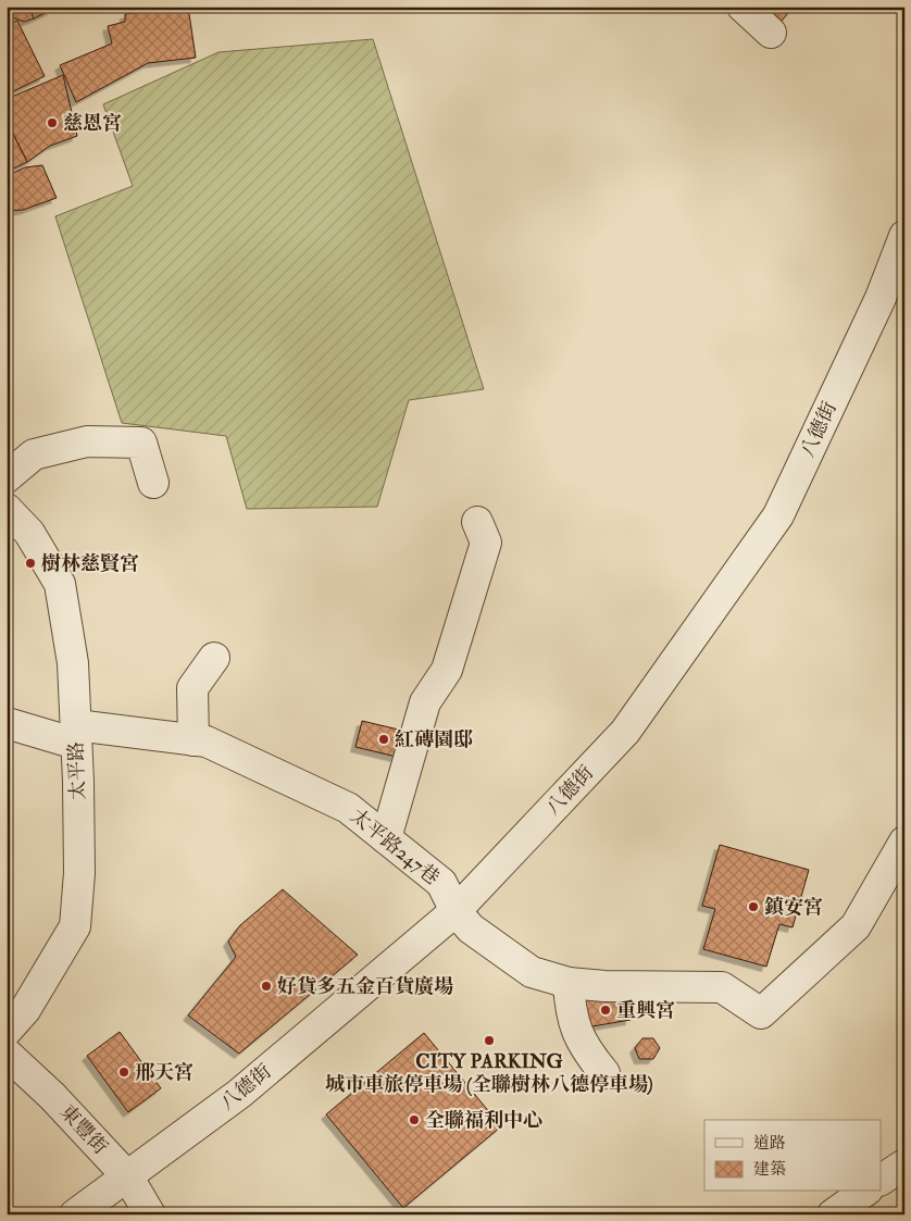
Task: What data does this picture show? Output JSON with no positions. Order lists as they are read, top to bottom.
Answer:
{
  "streets": {
    "street": [
      "八德街",
      "太平路",
      "太平路247巷",
      "東豐街"
    ]
  },
  "crossings": [
    ["八德街", "太平路247巷"],
    ["八德街", "東豐街"],
    ["太平路", "太平路247巷"]
  ],
  "places": [
    "慈恩宮",
    "樹林慈賢宮",
    "紅磚園邸",
    "鎮安宮",
    "好貨多五金百貨廣場",
    "重興宮",
    "CITY PARKING 城市車旅停車場 (全聯樹林八德停車場)",
    "邢天宮",
    "全聯福利中心"
  ],
  "legend": ["道路", "建築"]
}
